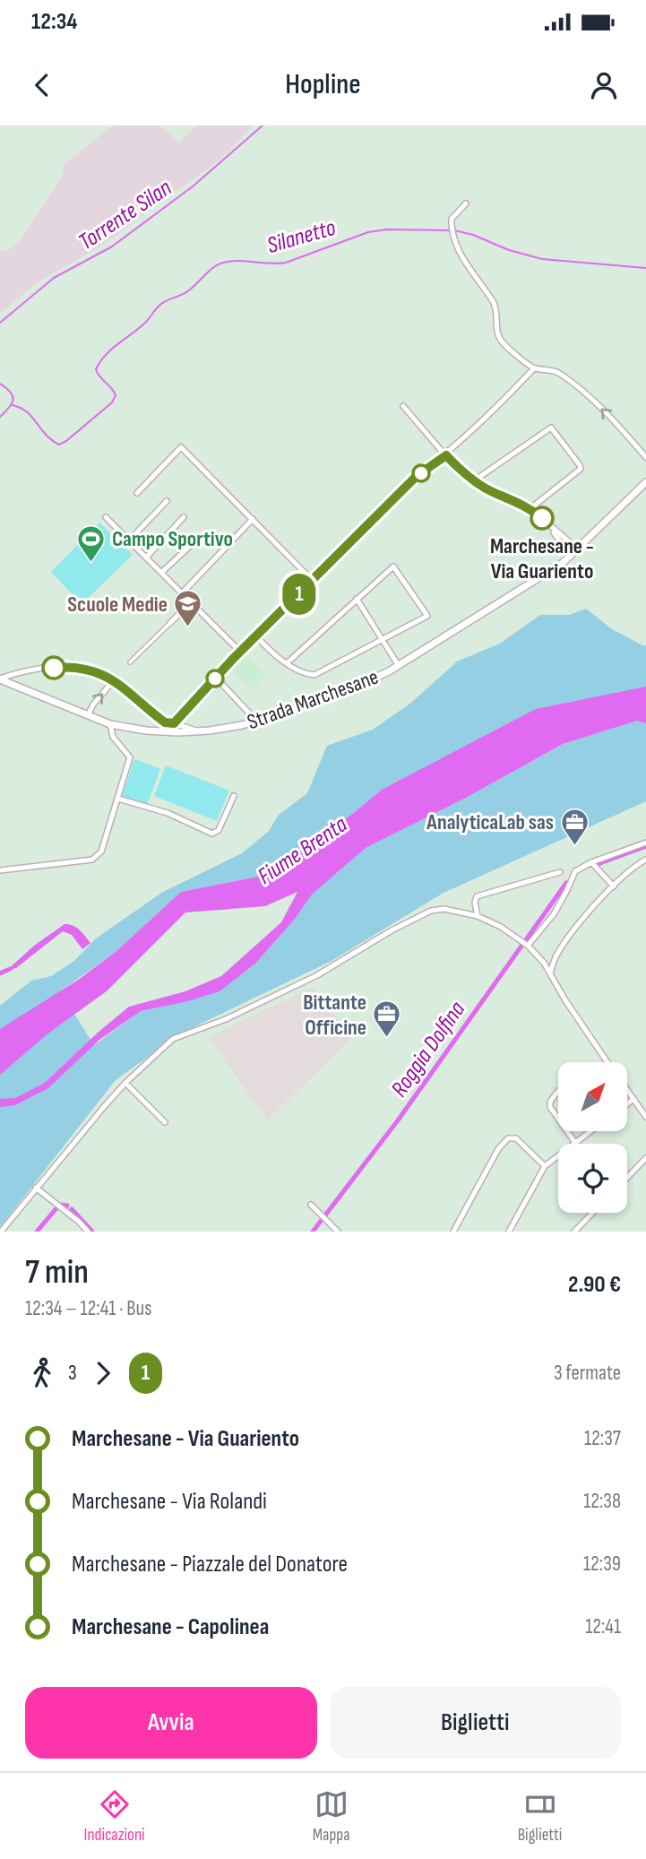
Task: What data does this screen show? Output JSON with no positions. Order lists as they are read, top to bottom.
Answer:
{
  "streets": {
    "main road": ["Strada Marchesane"]
  },
  "water": [
    "Torrente Silan",
    "Silanetto",
    "Fiume Brenta",
    "Roggia Dolfina"
  ],
  "places": {
    "other": ["Marchesane - Via Guariento"],
    "sports": ["Campo Sportivo"],
    "school or university": ["Scuole Medie"],
    "office": ["AnalyticaLab sas", "Bittante Officine"]
  },
  "lines": ["bus line 1"],
  "north": "top right",
  "page": {
    "status": "12:34",
    "header": "Hopline",
    "on_map": "1",
    "heading": ["7 min", "12:34 – 12:41 · Bus", "2.90 €"],
    "legs": ["3", "1", "3 fermate"],
    "list": [
      {
        "name": "Marchesane - Via Guariento",
        "value": "12:37"
      },
      {
        "name": "Marchesane - Via Rolandi",
        "value": "12:38"
      },
      {
        "name": "Marchesane - Piazzale del Donatore",
        "value": "12:39"
      },
      {
        "name": "Marchesane - Capolinea",
        "value": "12:41"
      }
    ],
    "buttons": ["Avvia", "Biglietti"],
    "tabs": ["Indicazioni", "Mappa", "Biglietti"]
  }
}
